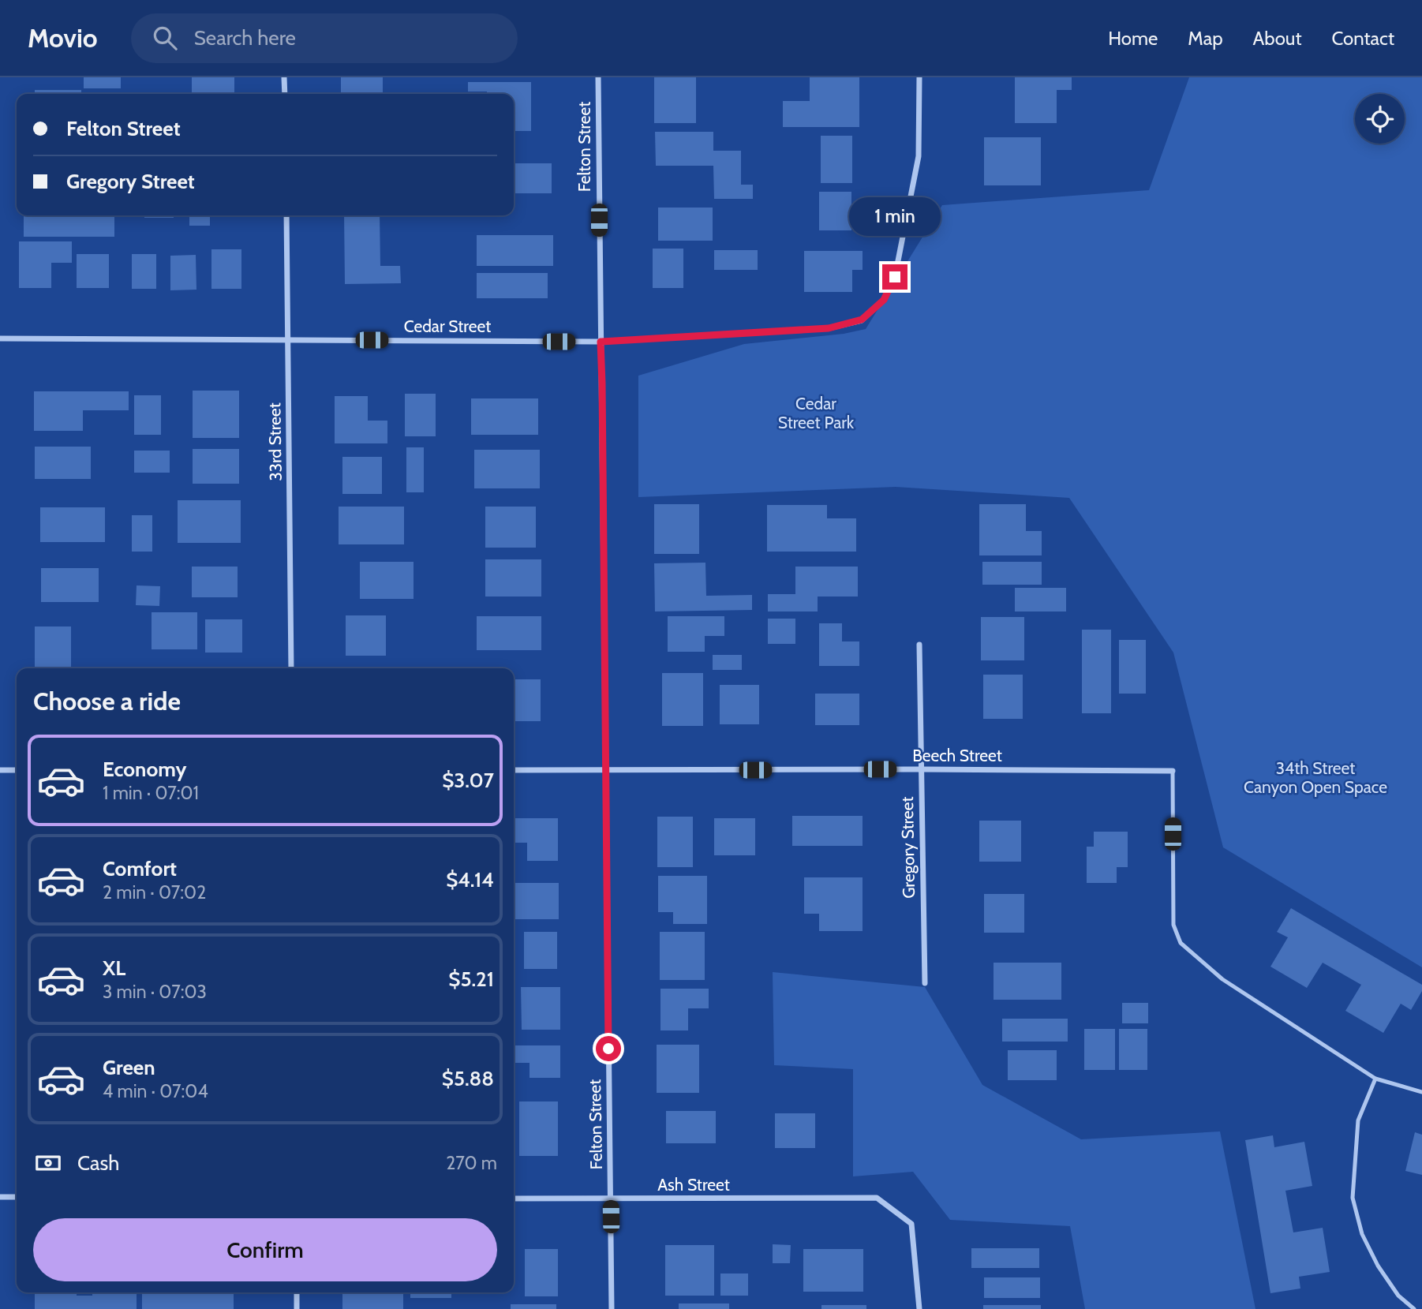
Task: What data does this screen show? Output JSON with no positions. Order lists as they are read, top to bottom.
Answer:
{
  "streets": {
    "street": [
      "Felton Street",
      "Cedar Street",
      "33rd Street",
      "Beech Street",
      "Gregory Street",
      "Ash Street"
    ]
  },
  "crossings": [
    ["Felton Street", "Cedar Street"],
    ["Felton Street", "Beech Street"],
    ["Felton Street", "Ash Street"],
    ["Cedar Street", "33rd Street"],
    ["Beech Street", "Gregory Street"]
  ],
  "parks": ["Cedar Street Park", "34th Street Canyon Open Space"],
  "page": {
    "header": "Movio",
    "search": "Search here",
    "nav": [
      "Home",
      "Map",
      "About",
      "Contact"
    ],
    "banner": ["Felton Street", "Gregory Street"],
    "bubble": "1 min",
    "heading": "Choose a ride",
    "list": [
      {
        "name": "Economy",
        "note": "1 min · 07:01",
        "value": "$3.07"
      },
      {
        "name": "Comfort",
        "note": "2 min · 07:02",
        "value": "$4.14"
      },
      {
        "name": "XL",
        "note": "3 min · 07:03",
        "value": "$5.21"
      },
      {
        "name": "Green",
        "note": "4 min · 07:04",
        "value": "$5.88"
      }
    ],
    "pay": ["Cash", "270 m"],
    "buttons": "Confirm"
  }
}
